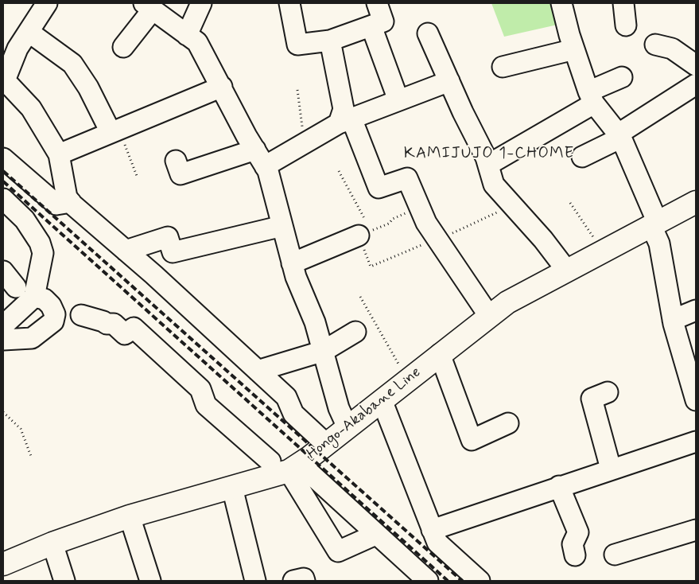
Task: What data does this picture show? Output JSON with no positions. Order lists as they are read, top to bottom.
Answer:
{
  "streets": {
    "main road": ["Hongo-Akabane Line"]
  },
  "districts": ["KAMIJUJO 1-CHOME"]
}
